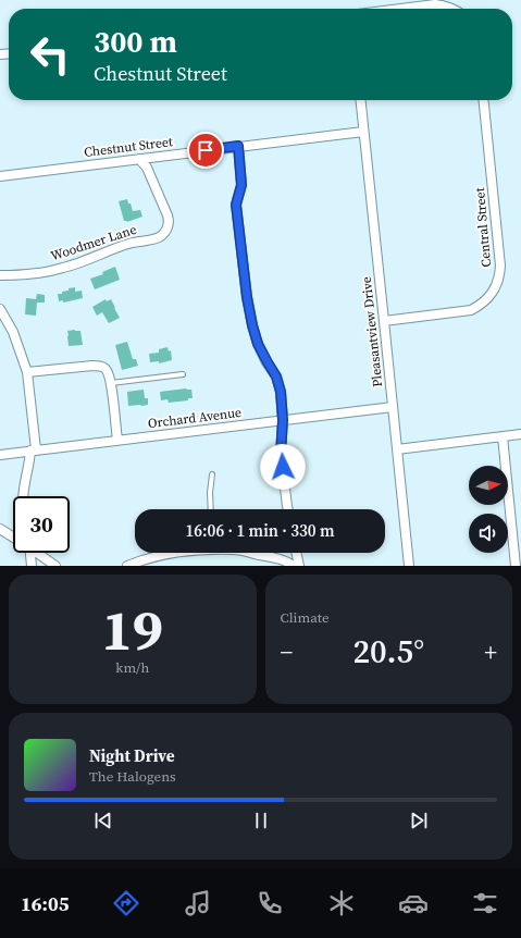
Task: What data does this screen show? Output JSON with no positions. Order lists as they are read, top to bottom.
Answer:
{
  "streets": {
    "street": [
      "Chestnut Street",
      "Central Street",
      "Woodmer Lane",
      "Pleasantview Drive",
      "Orchard Avenue"
    ]
  },
  "crossings": [
    ["Chestnut Street", "Woodmer Lane"],
    ["Chestnut Street", "Pleasantview Drive"],
    ["Central Street", "Pleasantview Drive"],
    ["Pleasantview Drive", "Orchard Avenue"]
  ],
  "north": "right",
  "page": {
    "turn": ["300 m", "Chestnut Street"],
    "limit": "30",
    "trip": "16:06 · 1 min · 330 m",
    "tile": [
      ["19", "km/h"],
      "Climate"
    ],
    "heat": ["−", "20.5°", "+"],
    "song": ["Night Drive", "The Halogens"],
    "tabs": "16:05"
  }
}
